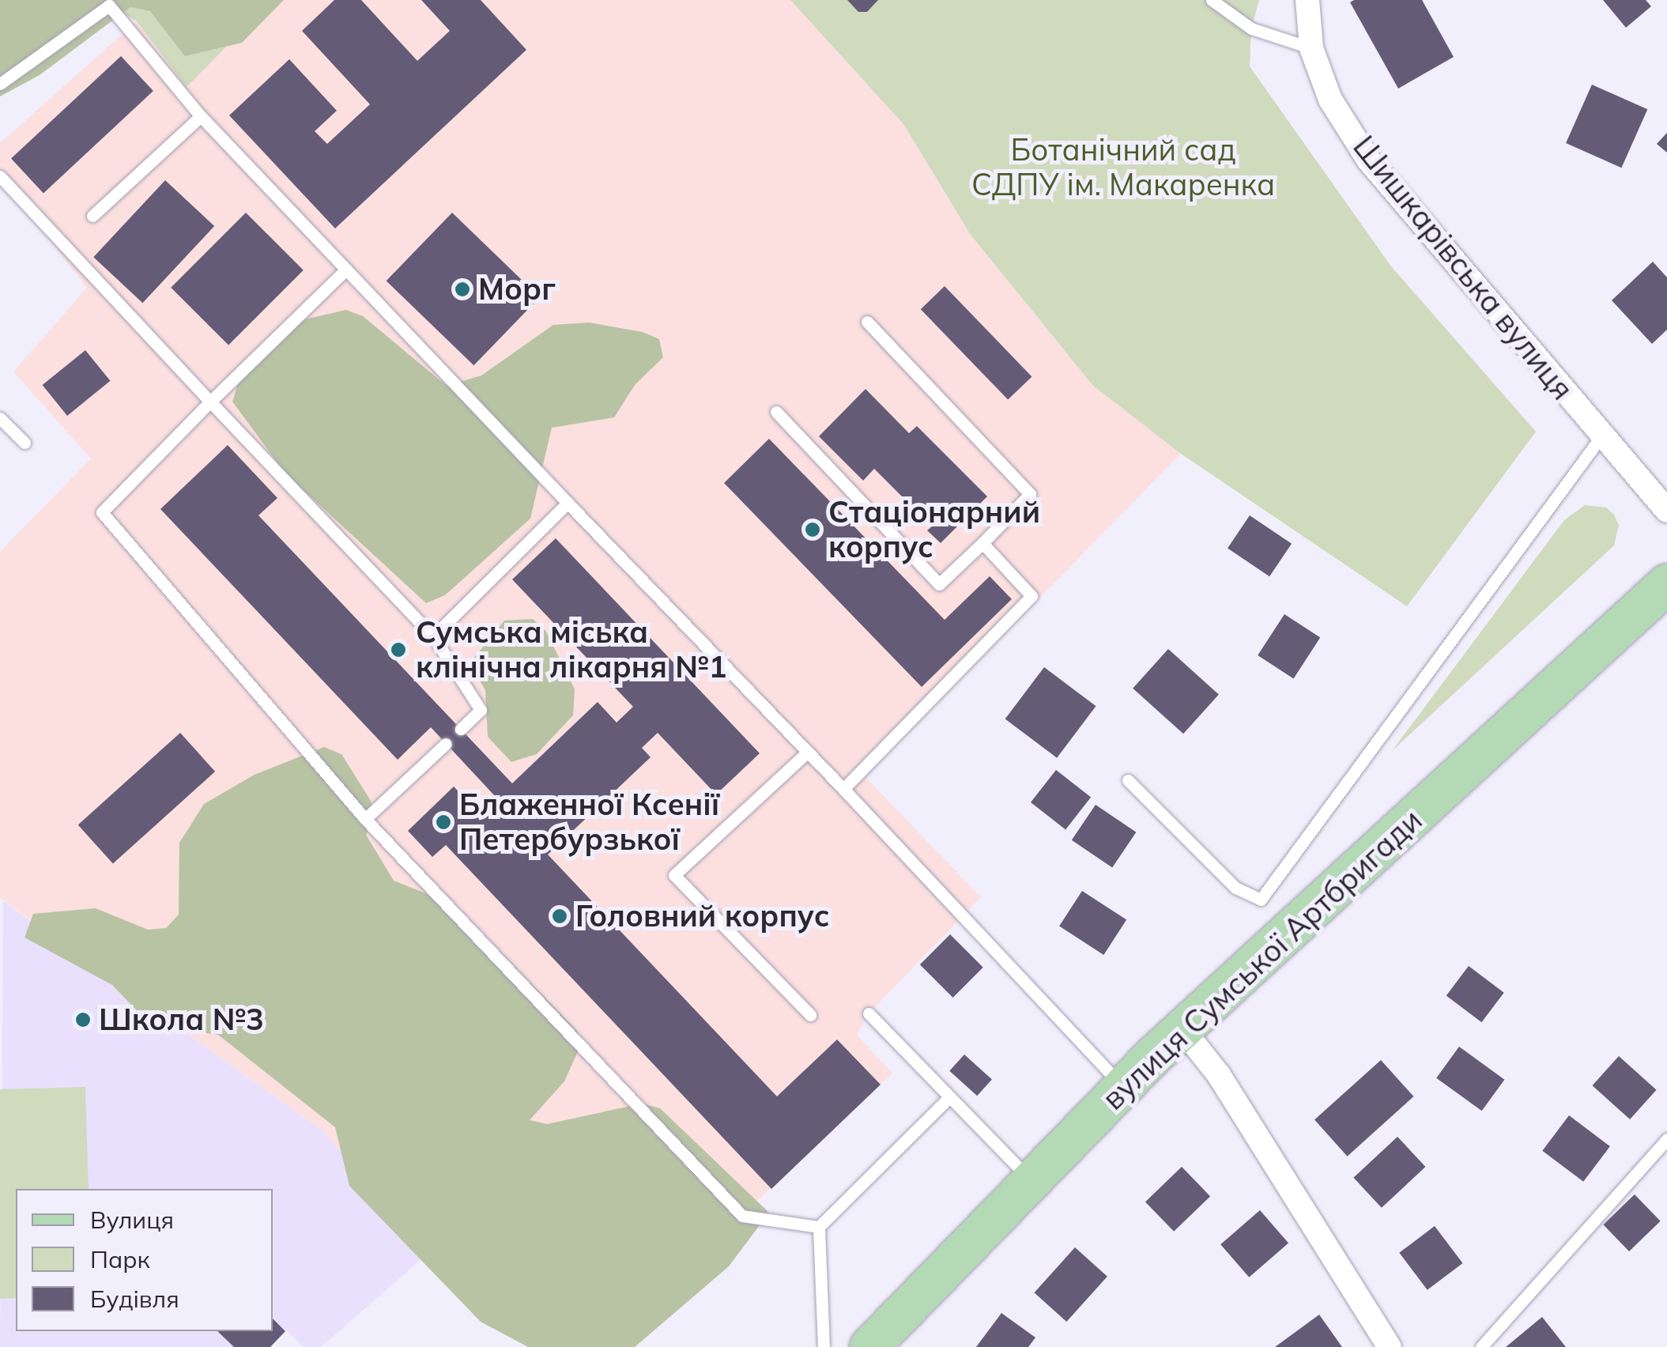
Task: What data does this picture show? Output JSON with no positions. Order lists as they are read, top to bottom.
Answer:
{
  "streets": {
    "main road": ["вулиця Сумської Артбригади"],
    "street": ["Шишкарівська вулиця"]
  },
  "parks": ["Ботанічний сад СДПУ ім. Макаренка"],
  "places": [
    "Морг",
    "Стаціонарний корпус",
    "Сумська міська клінічна лікарня №1",
    "Блаженної Ксенії Петербурзької",
    "Головний корпус",
    "Школа №3"
  ],
  "legend": ["Вулиця", "Парк", "Будівля"]
}
